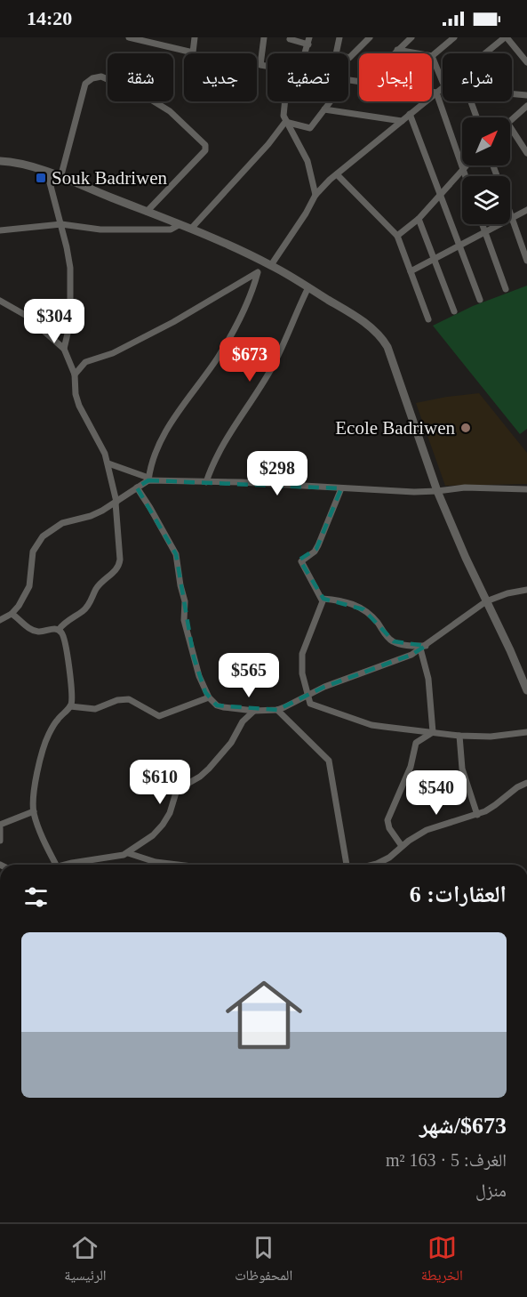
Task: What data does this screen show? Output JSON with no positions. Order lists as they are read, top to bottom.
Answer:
{
  "places": {
    "transit": ["Souk Badriwen"],
    "other": ["Ecole Badriwen"]
  },
  "north": "top right",
  "page": {
    "status": "14:20",
    "chip": [
      "شراء",
      "إيجار",
      "تصفية",
      "جديد",
      "شقة"
    ],
    "price": [
      "$304",
      "$673",
      "$298",
      "$565",
      "$610",
      "$540"
    ],
    "heading": "العقارات: 6",
    "list": [
      {
        "name": "$673/شهر",
        "note": "الغرف: 5 · 163 m² · منزل"
      }
    ],
    "tabs": ["الخريطة", "المحفوظات", "الرئيسية"]
  }
}
